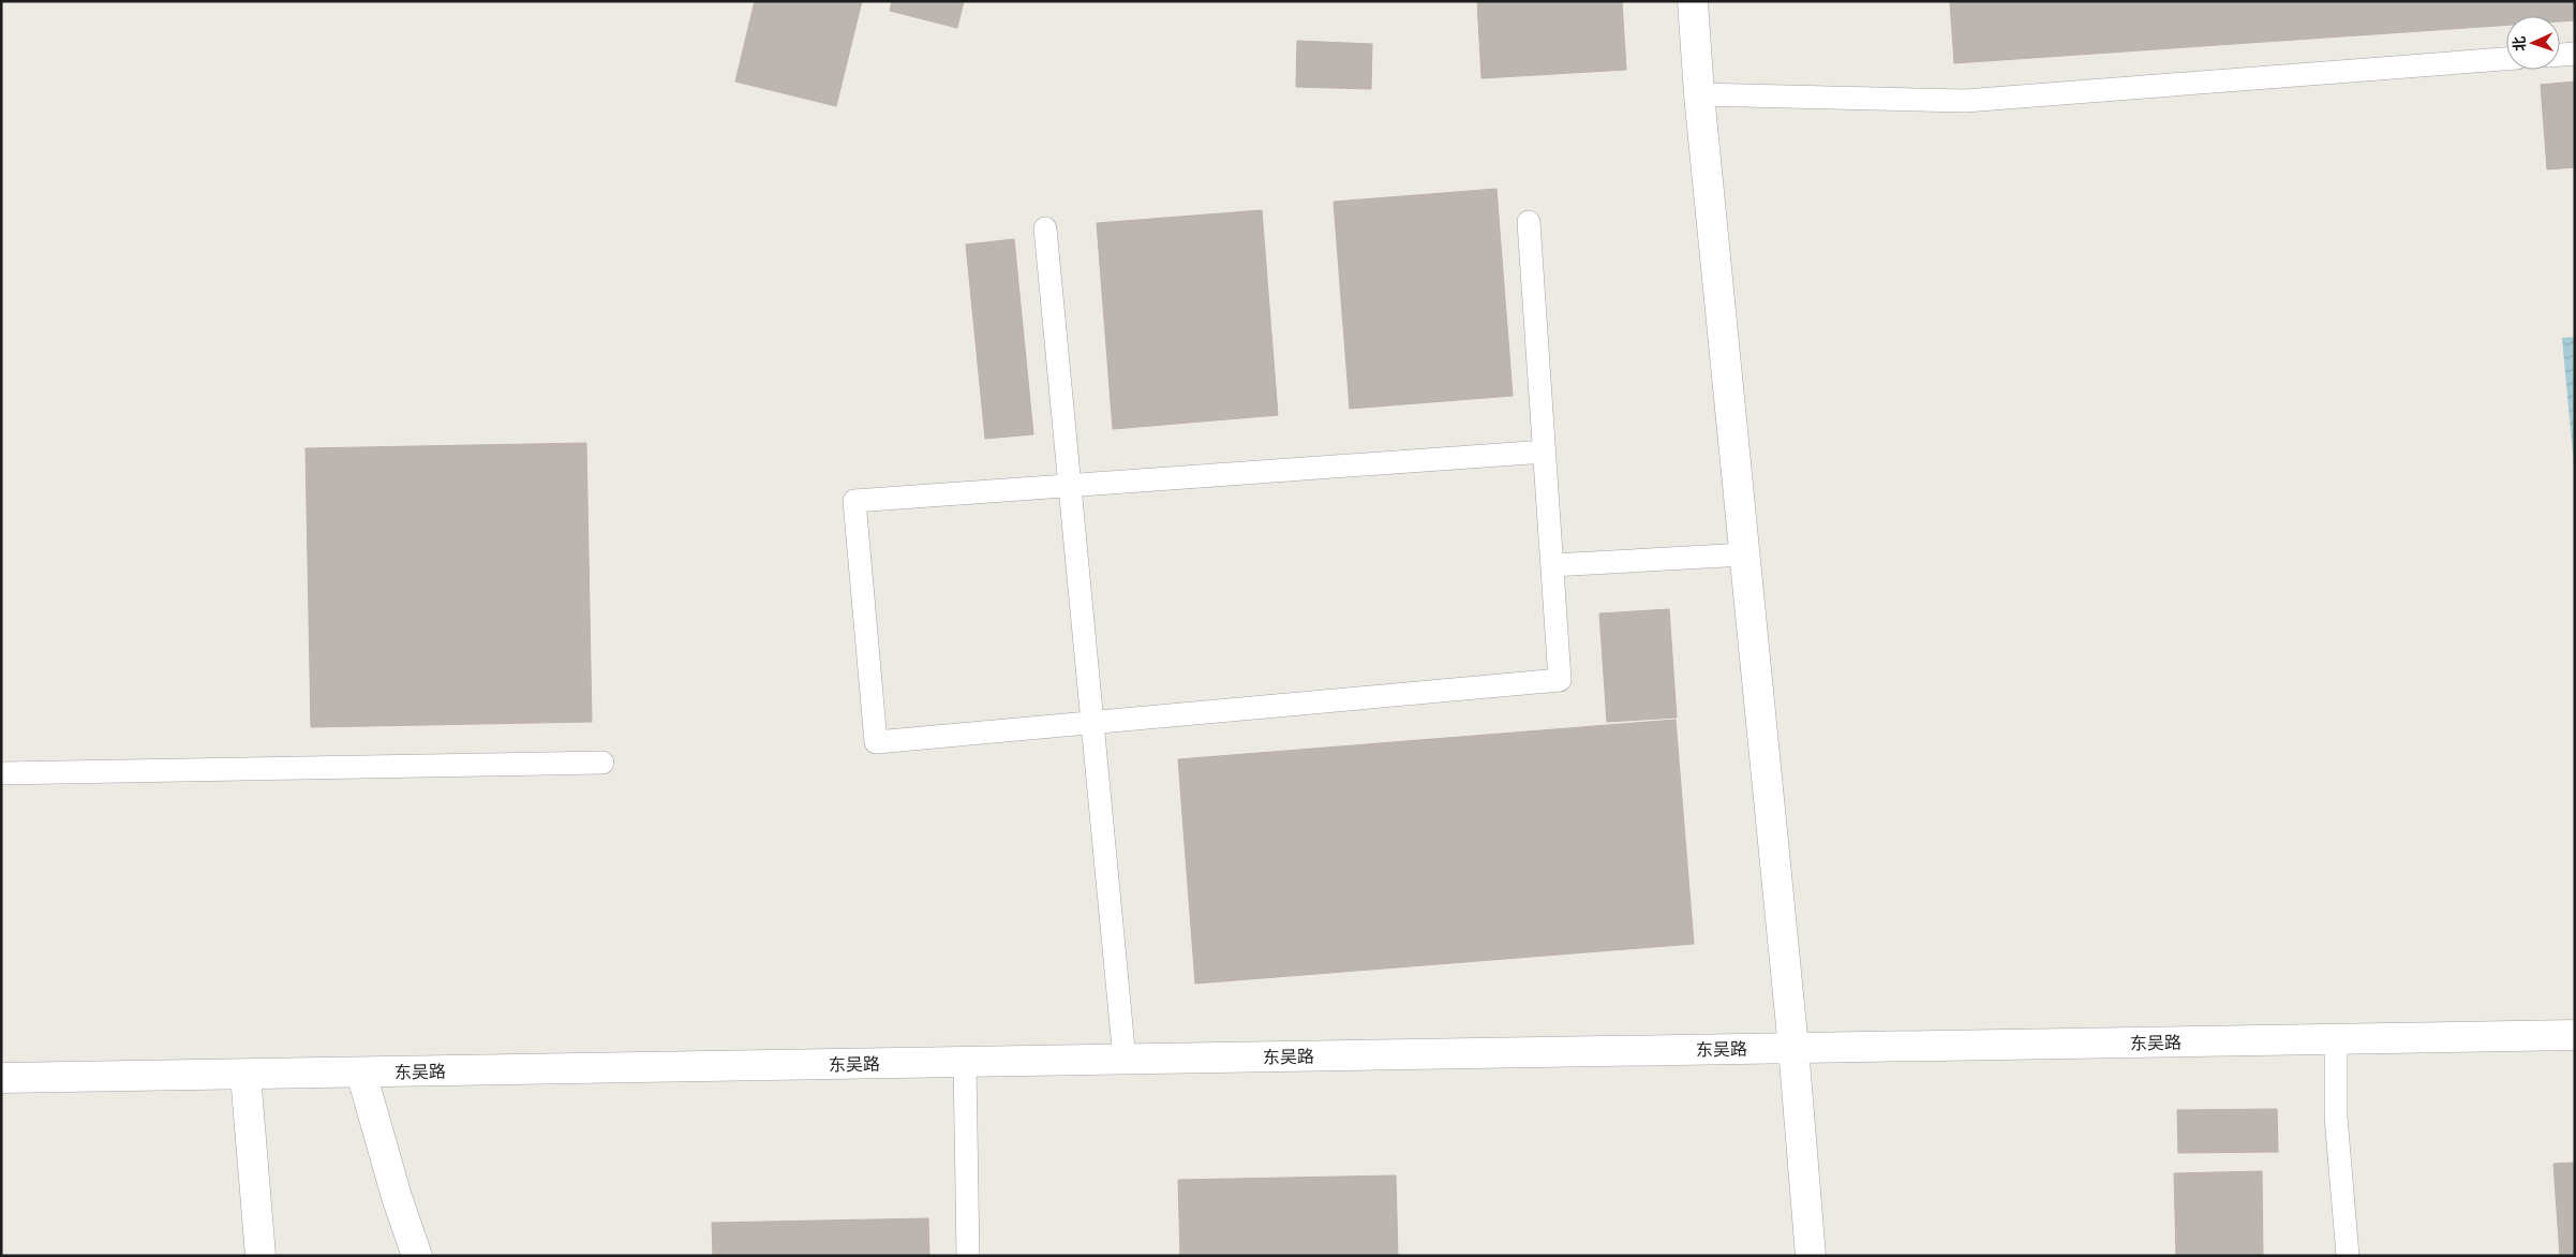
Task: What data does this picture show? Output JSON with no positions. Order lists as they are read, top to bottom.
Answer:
{
  "streets": {
    "street": ["东吴路"]
  },
  "north": "left"
}
